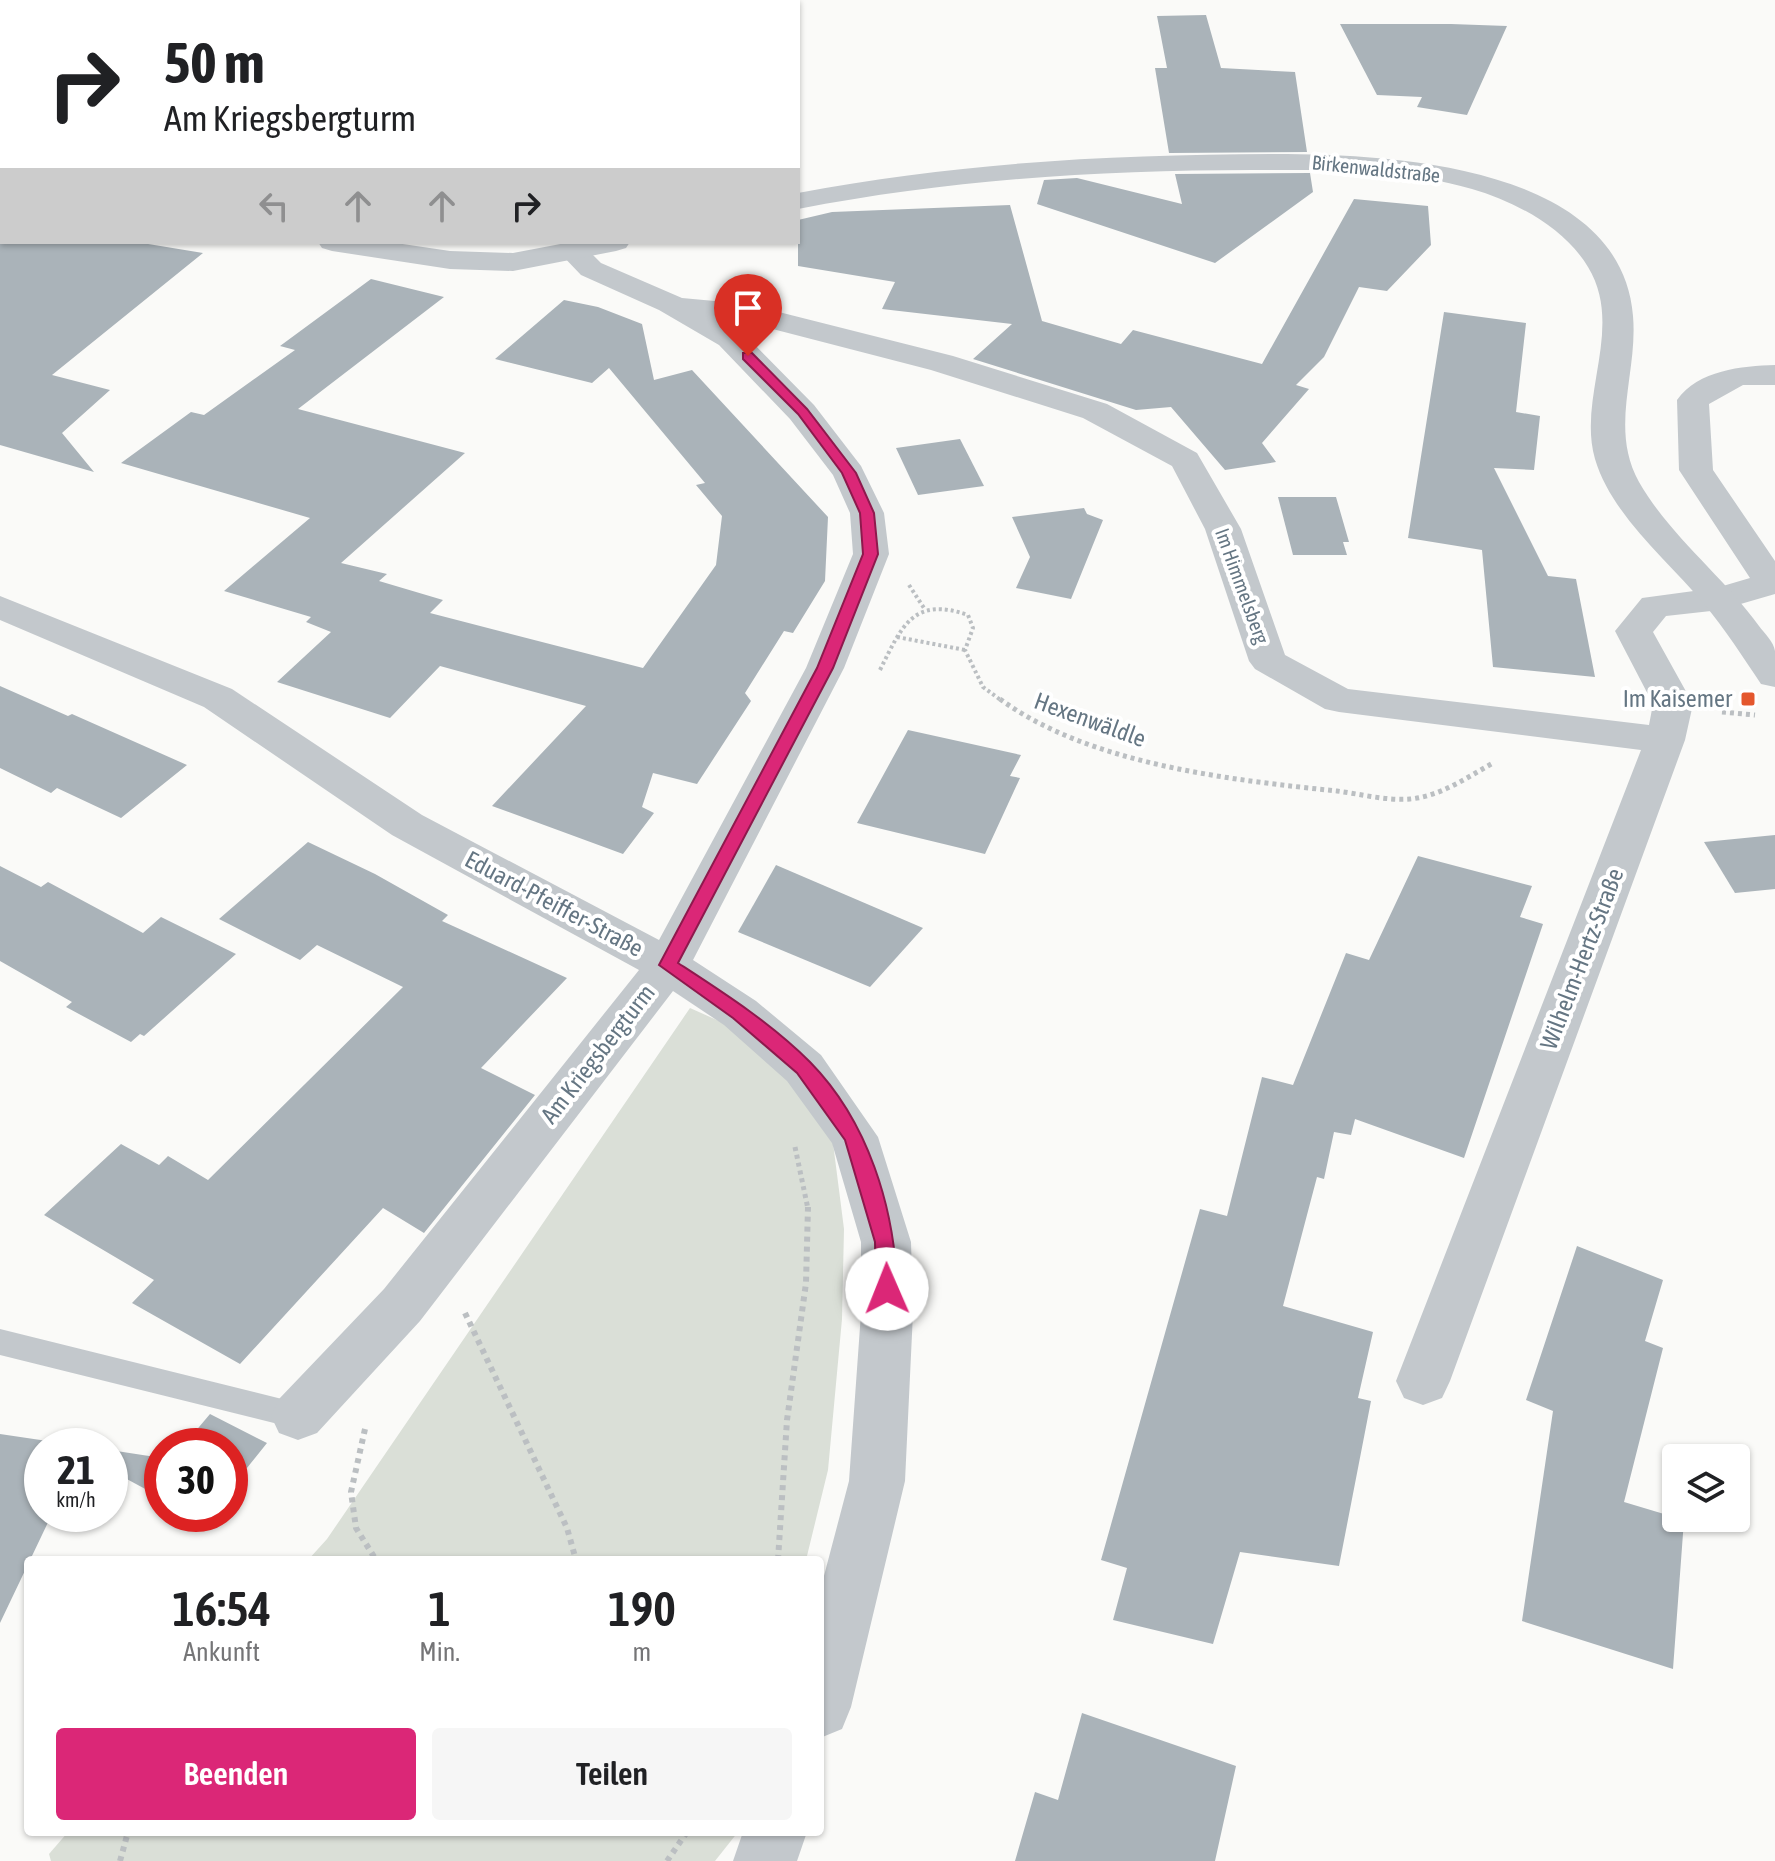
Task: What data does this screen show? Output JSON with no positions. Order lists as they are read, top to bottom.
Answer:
{
  "streets": {
    "street": [
      "Birkenwaldstraße",
      "Im Himmelsberg",
      "Eduard-Pfeiffer-Straße",
      "Wilhelm-Hertz-Straße",
      "Am Kriegsbergturm"
    ],
    "path": ["Hexenwäldle"]
  },
  "crossings": [
    ["Birkenwaldstraße", "Wilhelm-Hertz-Straße"],
    ["Im Himmelsberg", "Wilhelm-Hertz-Straße"],
    ["Im Himmelsberg", "Am Kriegsbergturm"],
    ["Eduard-Pfeiffer-Straße", "Am Kriegsbergturm"]
  ],
  "places": {
    "transit": ["Im Kaisemer"]
  },
  "page": {
    "turn": ["50 m", "Am Kriegsbergturm"],
    "speed": "21 km/h",
    "limit": "30",
    "eta": [
      "16:54",
      "Ankunft",
      "1",
      "Min.",
      "190",
      "m"
    ],
    "buttons": ["Beenden", "Teilen"]
  }
}
